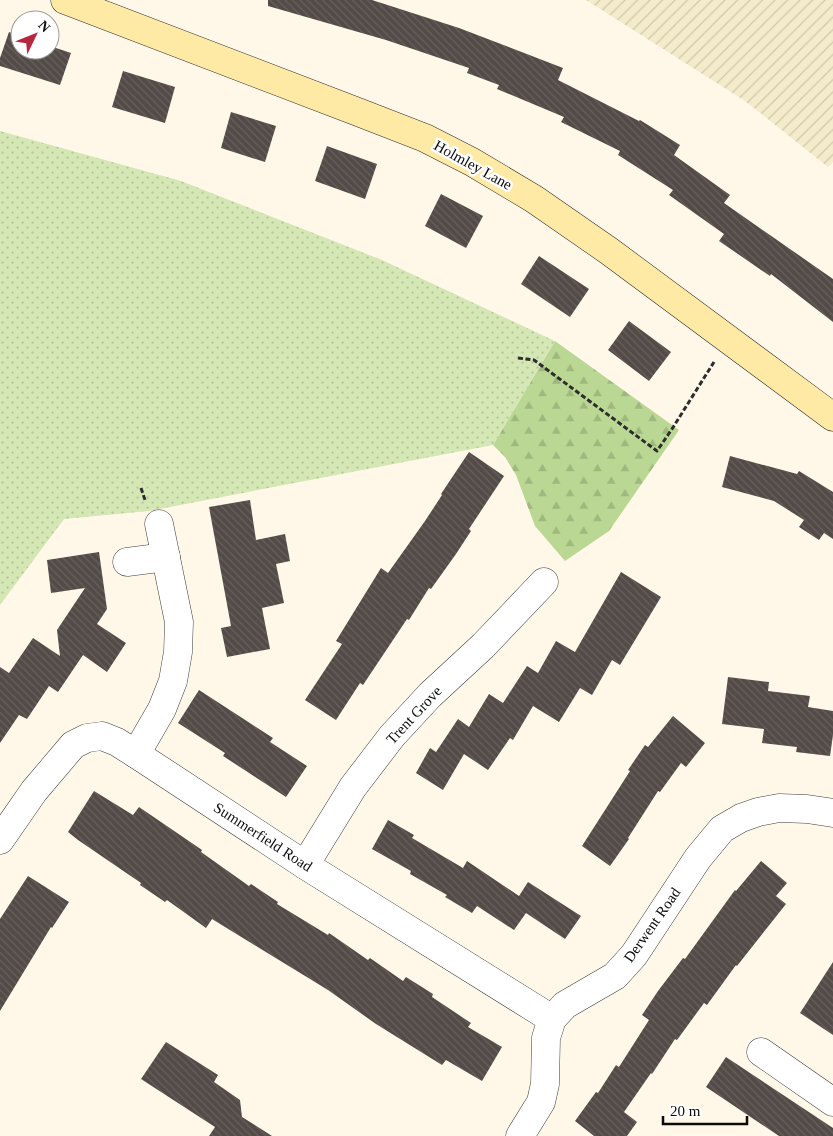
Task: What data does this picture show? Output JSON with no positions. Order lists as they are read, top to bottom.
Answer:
{
  "streets": {
    "main road": ["Holmley Lane"],
    "street": ["Trent Grove", "Summerfield Road", "Derwent Road"]
  },
  "crossings": [
    ["Trent Grove", "Summerfield Road"],
    ["Summerfield Road", "Derwent Road"]
  ],
  "scale_bar": "20 m",
  "north": "top right"
}
